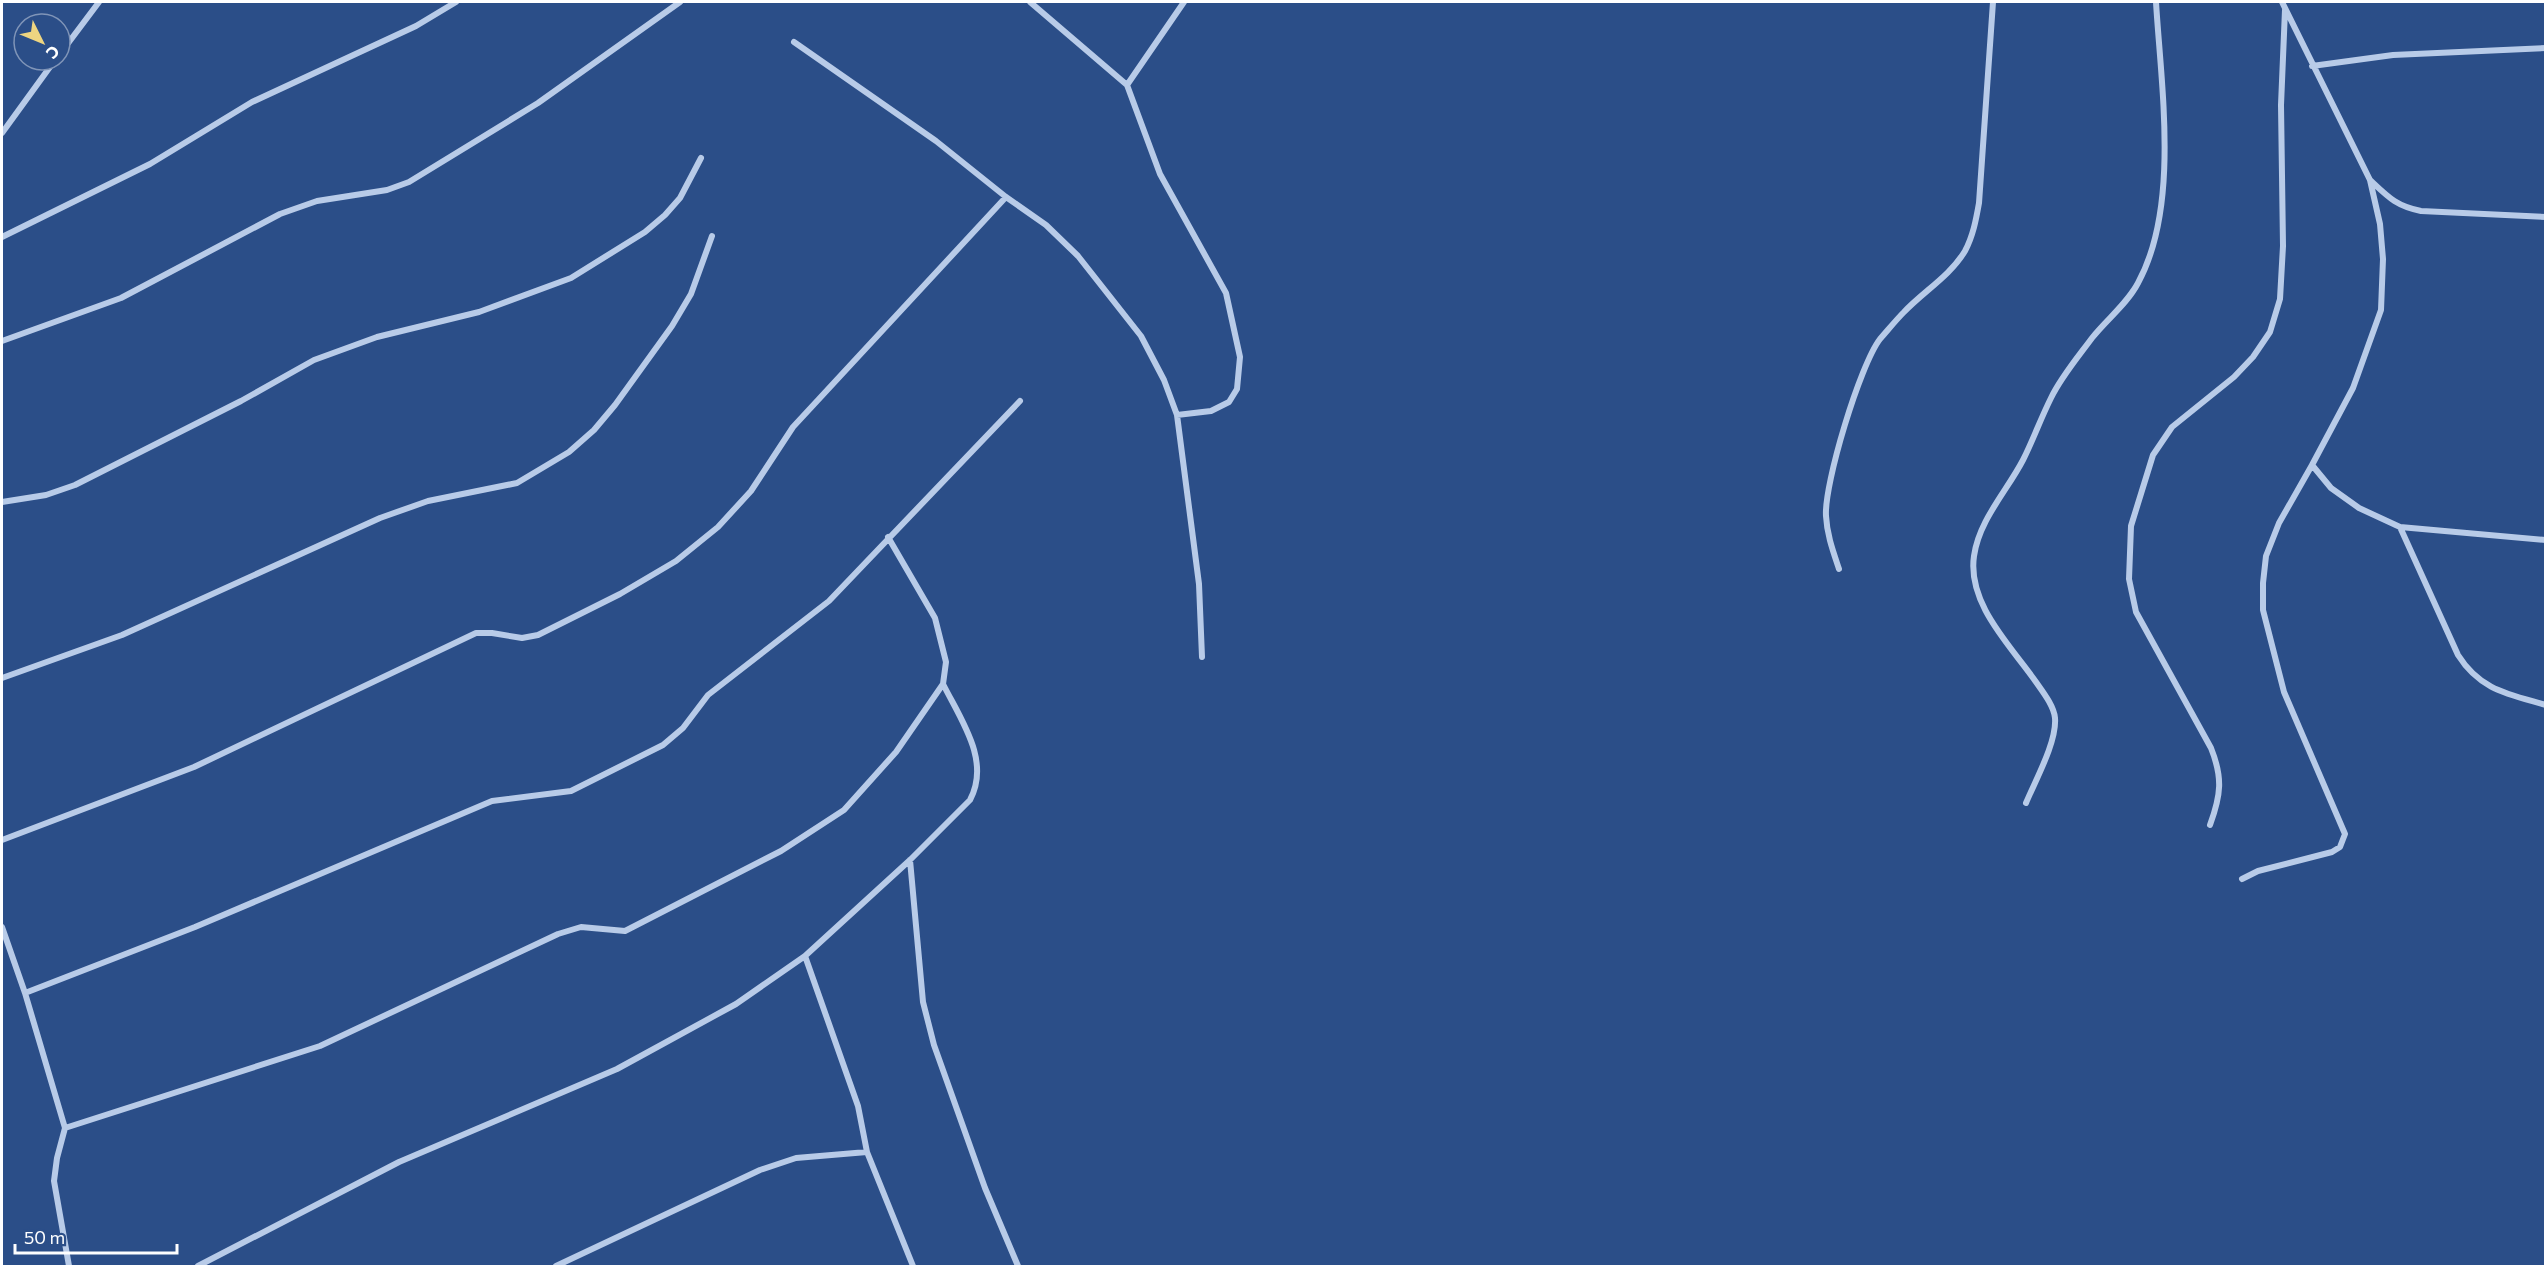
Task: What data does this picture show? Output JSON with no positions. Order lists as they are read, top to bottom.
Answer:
{
  "scale_bar": "50 m",
  "north": "bottom right"
}
